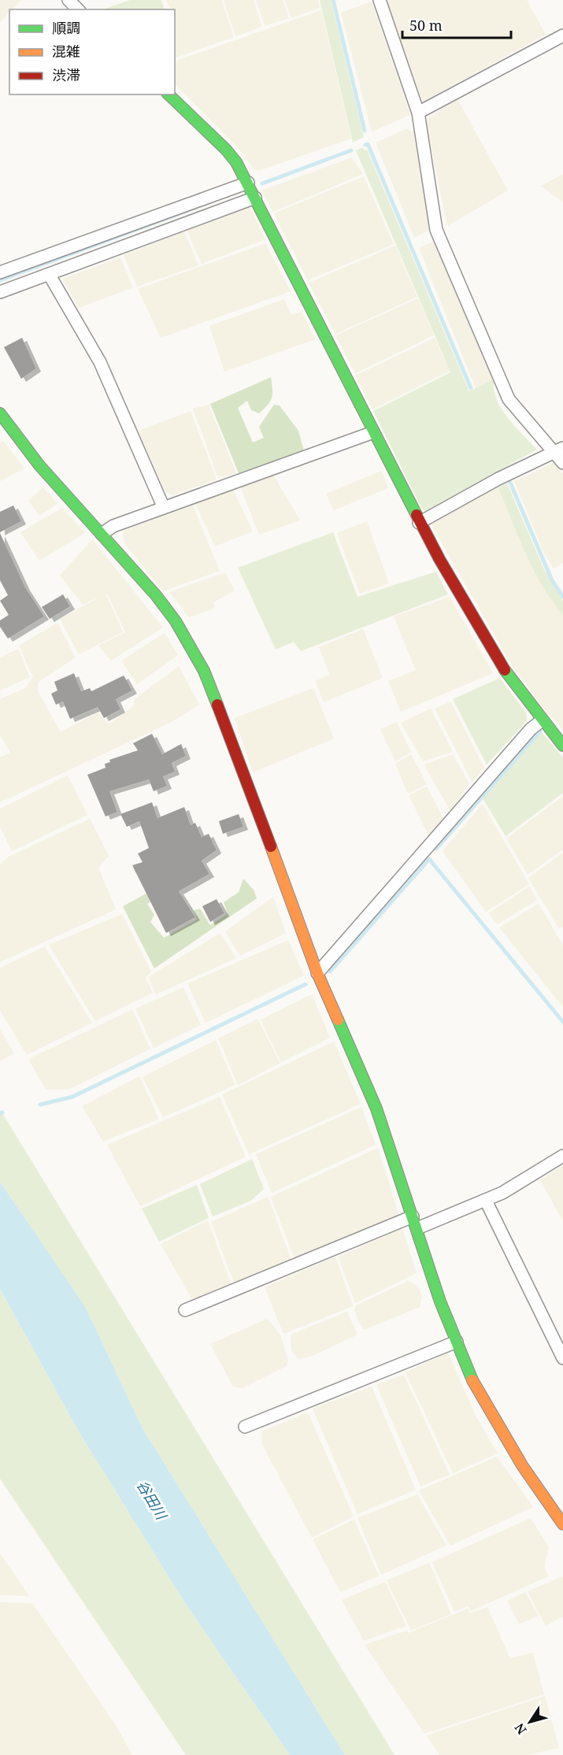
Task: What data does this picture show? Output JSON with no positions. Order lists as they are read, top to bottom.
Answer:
{
  "water": ["谷田川"],
  "legend": ["順調", "混雑", "渋滞"],
  "scale_bar": "50 m",
  "north": "bottom left"
}
